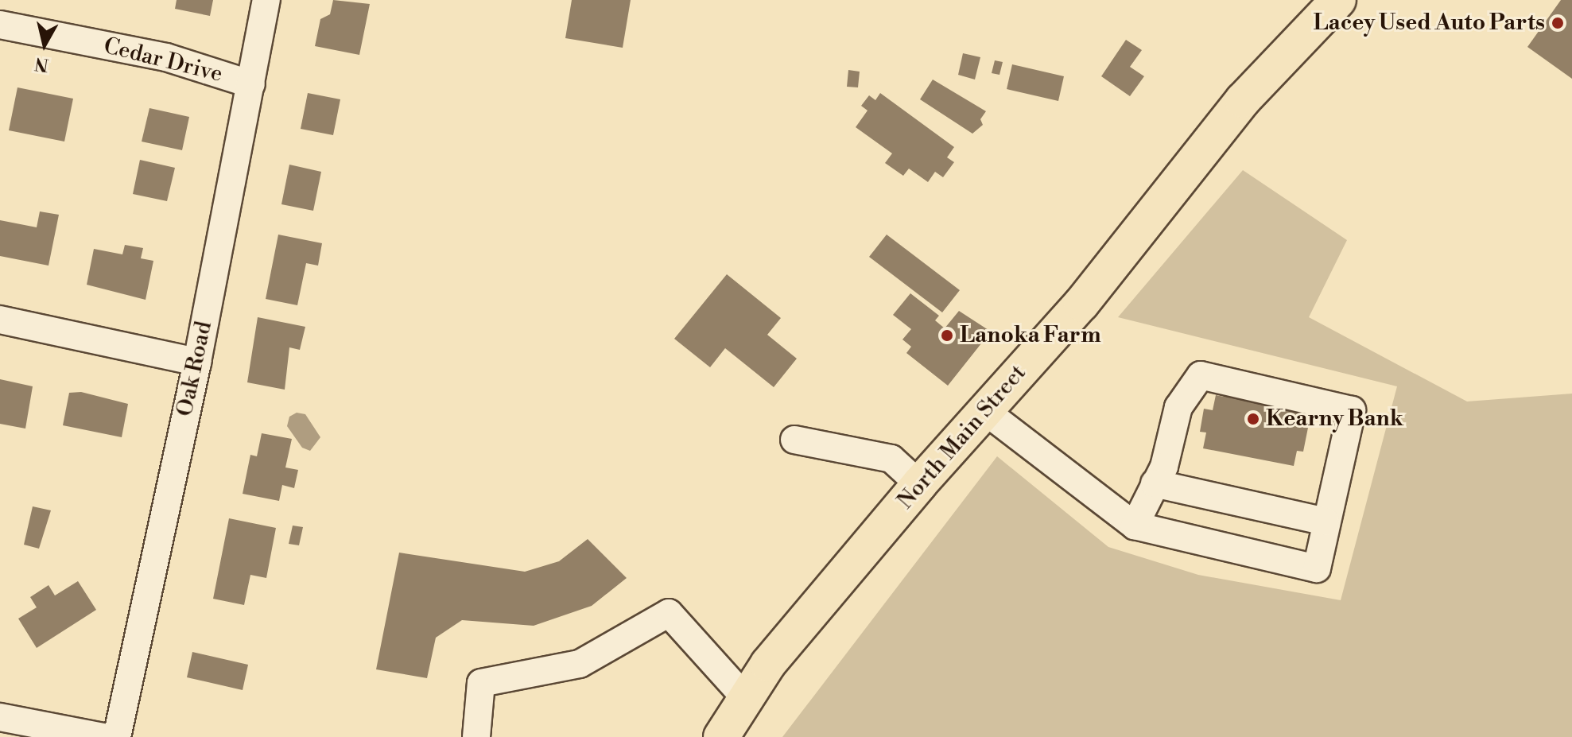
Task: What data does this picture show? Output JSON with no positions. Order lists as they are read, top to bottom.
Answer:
{
  "streets": {
    "highway": ["North Main Street"],
    "street": ["Cedar Drive", "Oak Road"]
  },
  "crossings": [
    ["Cedar Drive", "Oak Road"]
  ],
  "places": ["Lacey Used Auto Parts", "Lanoka Farm", "Kearny Bank"],
  "north": "bottom"
}
